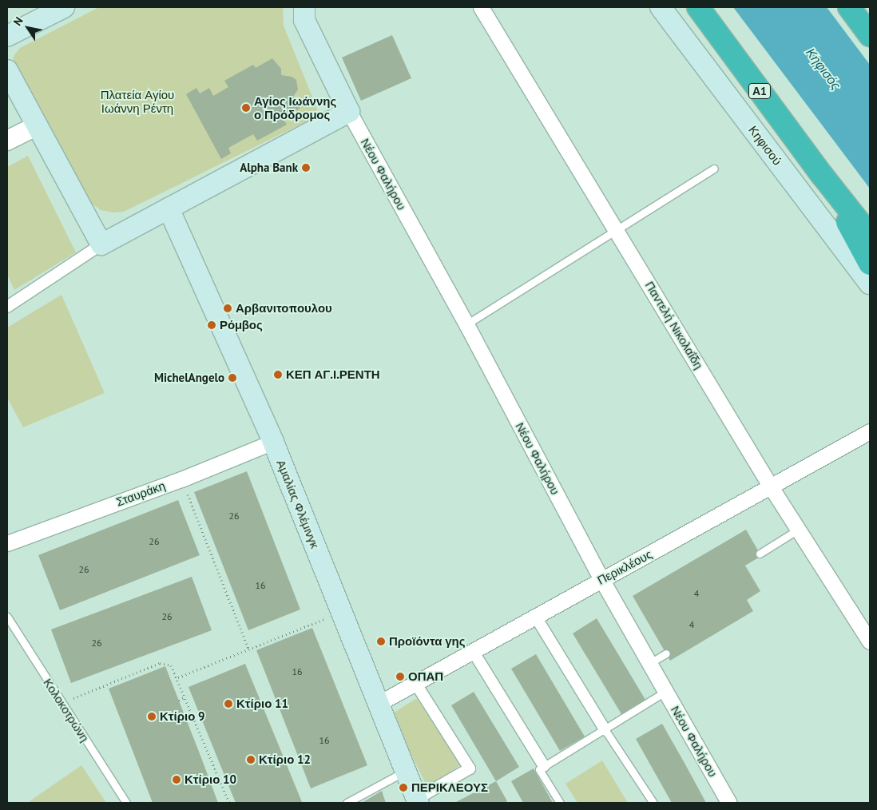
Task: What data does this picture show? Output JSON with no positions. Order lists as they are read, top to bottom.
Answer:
{
  "streets": {
    "highway": ["Α1"],
    "main road": ["Κηφισού", "Αμαλίας Φλέμινγκ"],
    "street": [
      "Νέου Φαλήρου",
      "Παντελή Νικολαΐδη",
      "Σταυράκη",
      "Περικλέους"
    ],
    "lane": ["Κολοκοτρώνη"]
  },
  "crossings": [
    ["Νέου Φαλήρου", "Περικλέους"],
    ["Παντελή Νικολαΐδη", "Περικλέους"],
    ["Σταυράκη", "Αμαλίας Φλέμινγκ"],
    ["Αμαλίας Φλέμινγκ", "Περικλέους"]
  ],
  "water": ["Κηφισός"],
  "parks": ["Πλατεία Αγίου Ιωάννη Ρέντη"],
  "places": [
    "Αγίος Ιωάννης ο Πρόδρομος",
    "Alpha Bank",
    "Αρβανιτοπουλου",
    "Ρόμβος",
    "ΚΕΠ ΑΓ.Ι.ΡΕΝΤΗ",
    "MichelAngelo",
    "Προϊόντα γης",
    "ΟΠΑΠ",
    "Κτίριο 11",
    "Κτίριο 9",
    "Κτίριο 12",
    "Κτίριο 10",
    "ΠΕΡΙΚΛΕΟΥΣ"
  ],
  "house_numbers": [
    "26",
    "26",
    "26",
    "16",
    "4",
    "26",
    "4",
    "26",
    "16",
    "16"
  ],
  "north": "top left"
}
